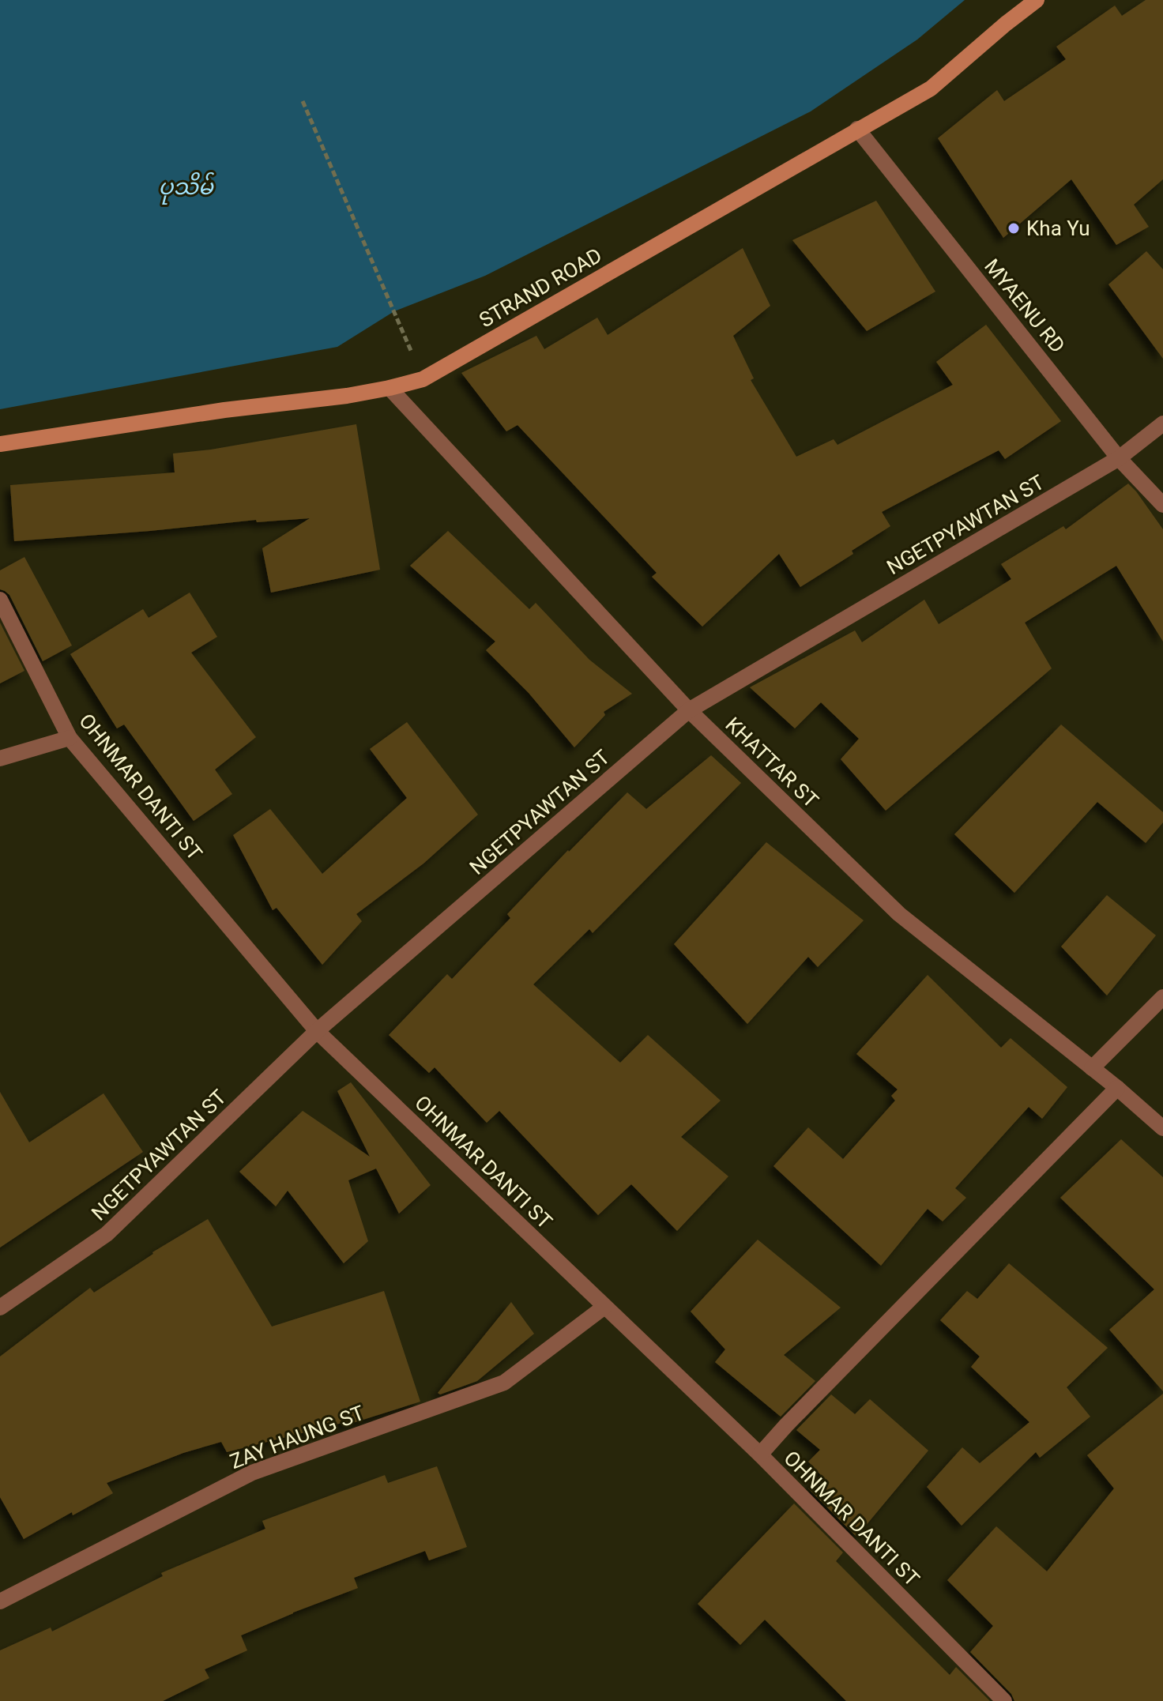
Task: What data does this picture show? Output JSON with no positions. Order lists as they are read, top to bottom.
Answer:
{
  "streets": {
    "street": [
      "STRAND ROAD",
      "MYAENU RD",
      "NGETPYAWTAN ST",
      "KHATTAR ST",
      "OHNMAR DANTI ST",
      "ZAY HAUNG ST"
    ]
  },
  "crossings": [
    ["STRAND ROAD", "MYAENU RD"],
    ["STRAND ROAD", "KHATTAR ST"],
    ["MYAENU RD", "NGETPYAWTAN ST"],
    ["NGETPYAWTAN ST", "KHATTAR ST"],
    ["NGETPYAWTAN ST", "OHNMAR DANTI ST"],
    ["OHNMAR DANTI ST", "ZAY HAUNG ST"]
  ],
  "water": ["ပုသိမ်"],
  "places": ["Kha Yu"]
}
